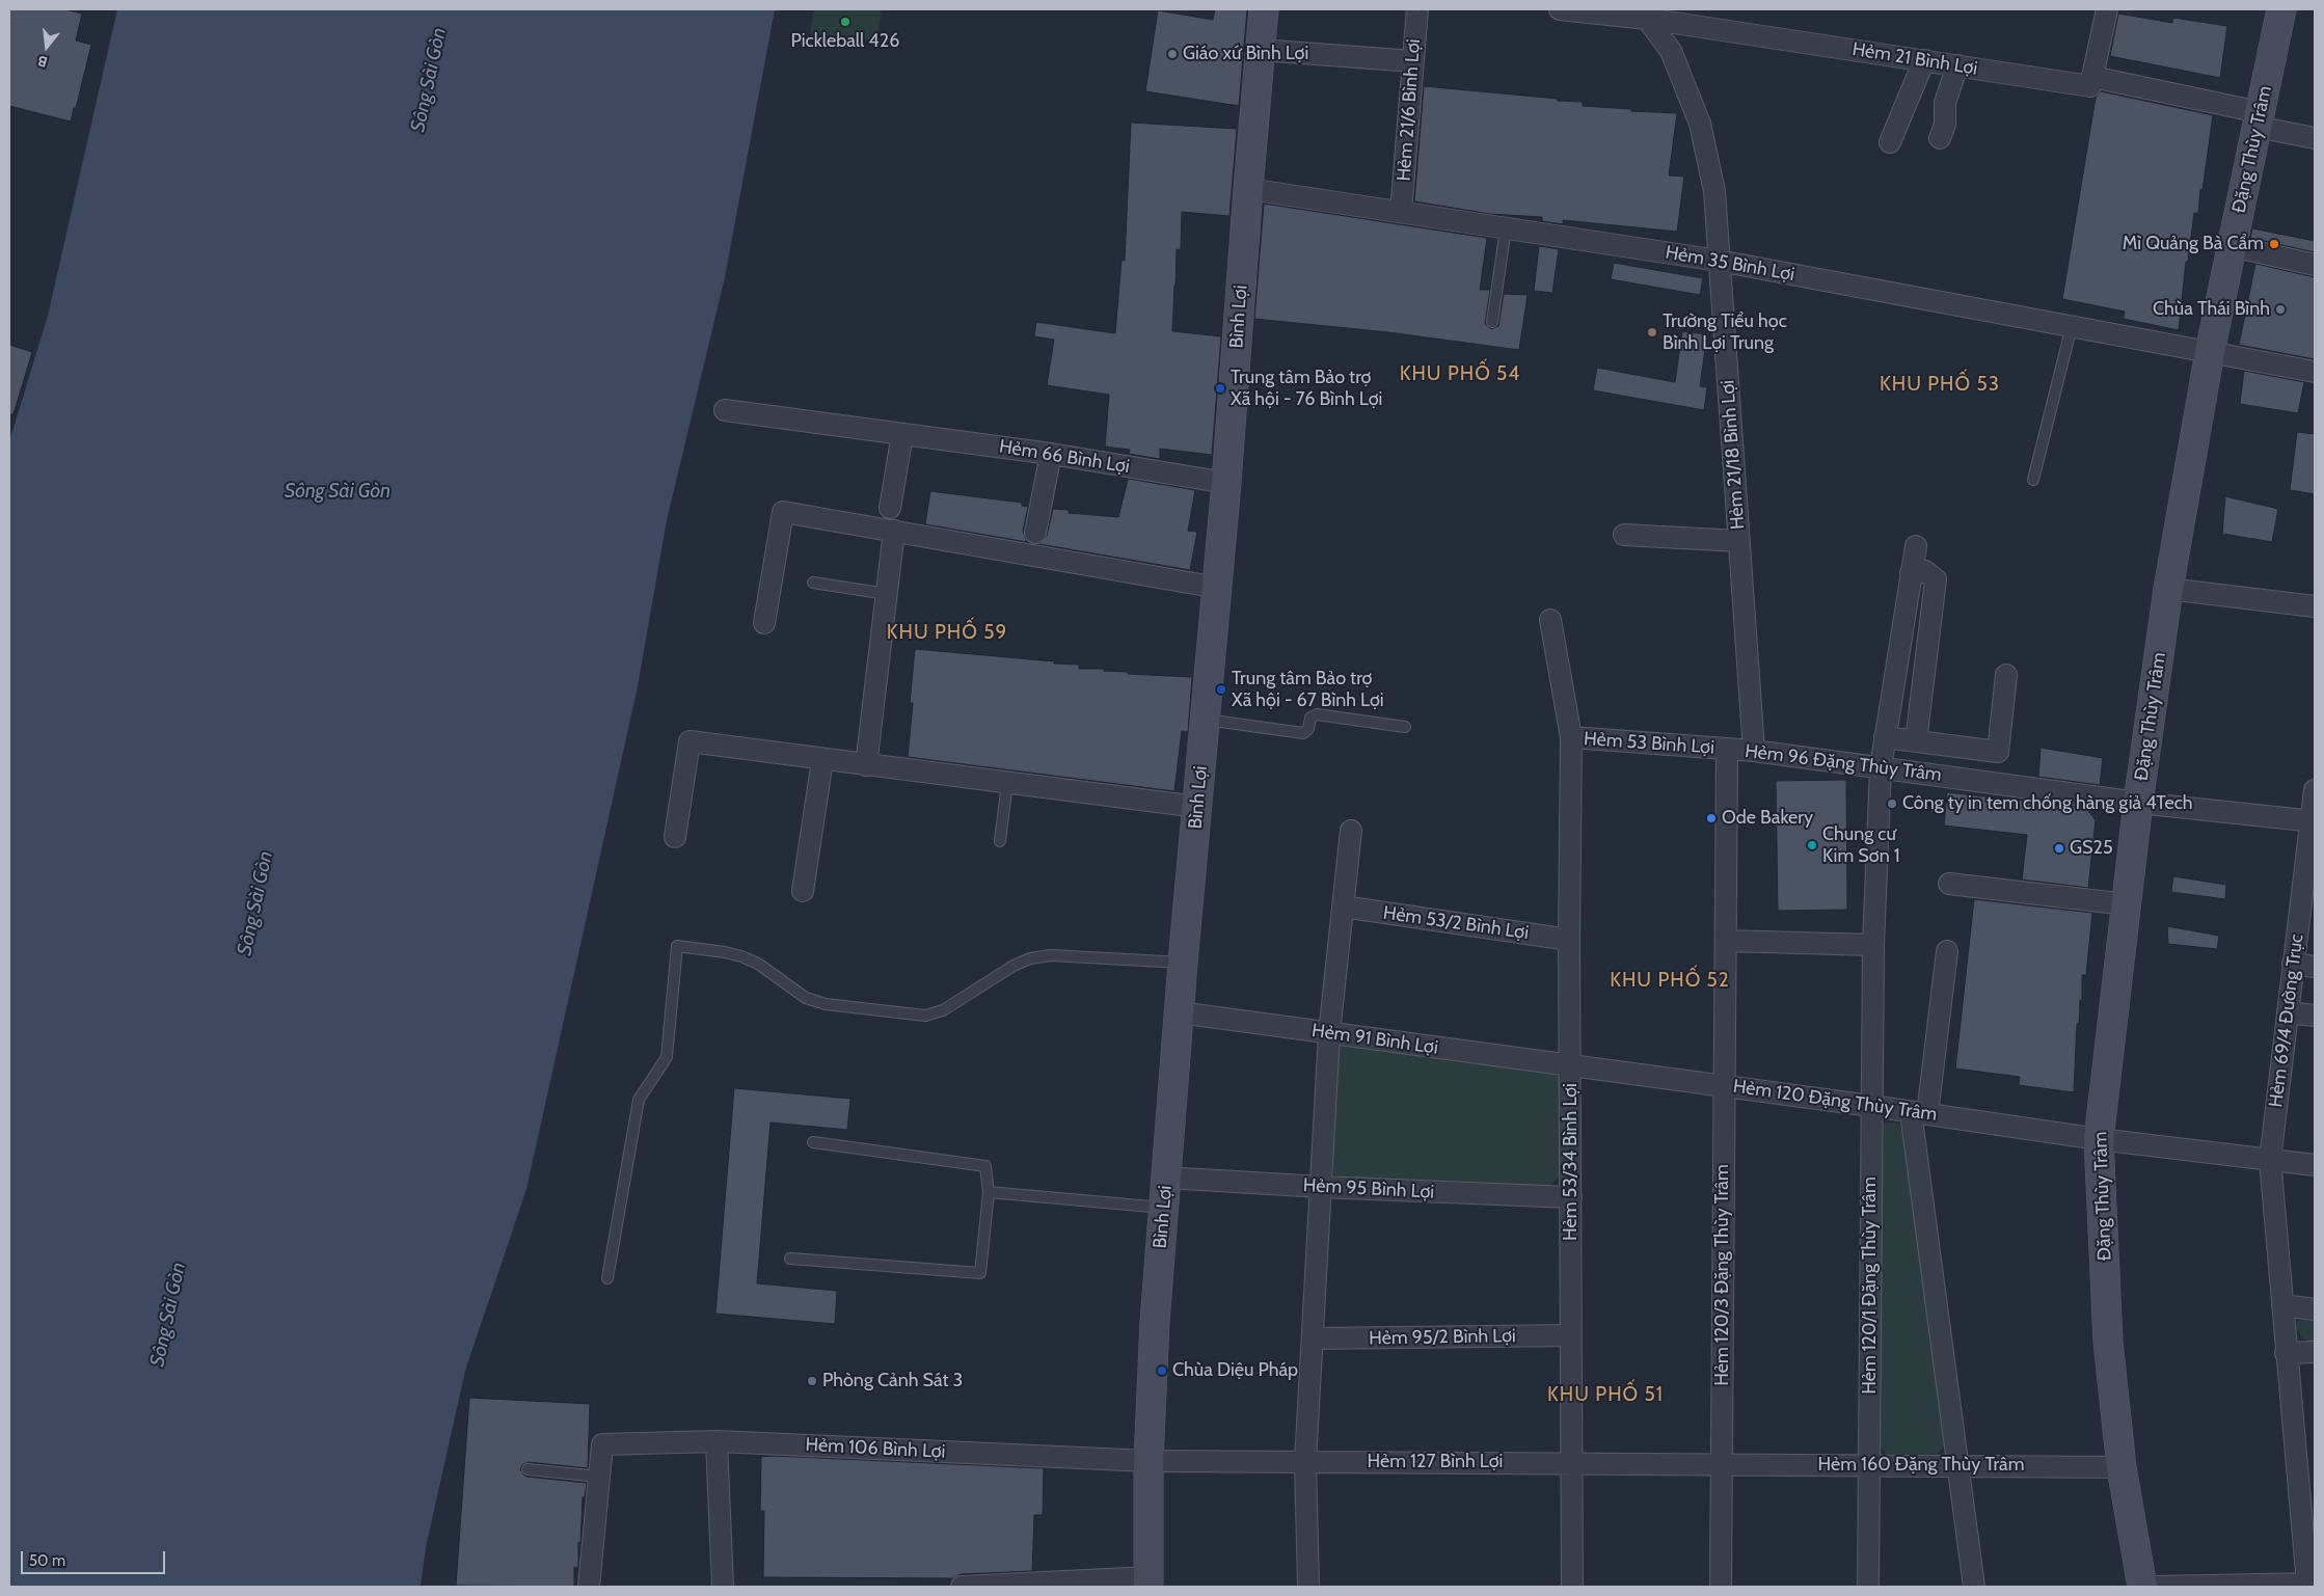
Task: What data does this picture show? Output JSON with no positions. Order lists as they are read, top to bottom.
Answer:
{
  "streets": {
    "main road": ["Đặng Thùy Trâm", "Bình Lợi"],
    "street": [
      "Hẻm 21 Bình Lợi",
      "Hẻm 21/6 Bình Lợi",
      "Hẻm 35 Bình Lợi",
      "Hẻm 21/18 Bình Lợi",
      "Hẻm 66 Bình Lợi",
      "Hẻm 53 Bình Lợi",
      "Hẻm 96 Đặng Thùy Trâm",
      "Hẻm 53/2 Bình Lợi",
      "Hẻm 69/4 Đường Trục",
      "Hẻm 91 Bình Lợi",
      "Hẻm 120 Đặng Thùy Trâm",
      "Hẻm 53/34 Bình Lợi",
      "Hẻm 95 Bình Lợi",
      "Hẻm 120/3 Đặng Thùy Trâm",
      "Hẻm 120/1 Đặng Thùy Trâm",
      "Hẻm 95/2 Bình Lợi",
      "Hẻm 106 Bình Lợi",
      "Hẻm 127 Bình Lợi",
      "Hẻm 160 Đặng Thùy Trâm"
    ]
  },
  "crossings": [
    ["Hẻm 21 Bình Lợi", "Hẻm 21/18 Bình Lợi"],
    ["Hẻm 21/6 Bình Lợi", "Hẻm 35 Bình Lợi"],
    ["Đặng Thùy Trâm", "Hẻm 35 Bình Lợi"],
    ["Đặng Thùy Trâm", "Hẻm 96 Đặng Thùy Trâm"],
    ["Đặng Thùy Trâm", "Hẻm 120 Đặng Thùy Trâm"],
    ["Đặng Thùy Trâm", "Hẻm 160 Đặng Thùy Trâm"],
    ["Hẻm 35 Bình Lợi", "Bình Lợi"],
    ["Hẻm 35 Bình Lợi", "Hẻm 21/18 Bình Lợi"],
    ["Bình Lợi", "Hẻm 66 Bình Lợi"],
    ["Bình Lợi", "Hẻm 91 Bình Lợi"],
    ["Bình Lợi", "Hẻm 95 Bình Lợi"],
    ["Bình Lợi", "Hẻm 106 Bình Lợi"],
    ["Bình Lợi", "Hẻm 127 Bình Lợi"],
    ["Hẻm 21/18 Bình Lợi", "Hẻm 96 Đặng Thùy Trâm"],
    ["Hẻm 53 Bình Lợi", "Hẻm 96 Đặng Thùy Trâm"],
    ["Hẻm 53 Bình Lợi", "Hẻm 53/34 Bình Lợi"],
    ["Hẻm 96 Đặng Thùy Trâm", "Hẻm 69/4 Đường Trục"],
    ["Hẻm 96 Đặng Thùy Trâm", "Hẻm 120 Đặng Thùy Trâm"],
    ["Hẻm 96 Đặng Thùy Trâm", "Hẻm 120/3 Đặng Thùy Trâm"],
    ["Hẻm 96 Đặng Thùy Trâm", "Hẻm 120/1 Đặng Thùy Trâm"],
    ["Hẻm 53/2 Bình Lợi", "Hẻm 53/34 Bình Lợi"],
    ["Hẻm 69/4 Đường Trục", "Hẻm 120 Đặng Thùy Trâm"],
    ["Hẻm 91 Bình Lợi", "Hẻm 120 Đặng Thùy Trâm"],
    ["Hẻm 91 Bình Lợi", "Hẻm 53/34 Bình Lợi"],
    ["Hẻm 120 Đặng Thùy Trâm", "Hẻm 53/34 Bình Lợi"],
    ["Hẻm 120 Đặng Thùy Trâm", "Hẻm 120/3 Đặng Thùy Trâm"],
    ["Hẻm 120 Đặng Thùy Trâm", "Hẻm 120/1 Đặng Thùy Trâm"],
    ["Hẻm 53/34 Bình Lợi", "Hẻm 95 Bình Lợi"],
    ["Hẻm 53/34 Bình Lợi", "Hẻm 95/2 Bình Lợi"],
    ["Hẻm 53/34 Bình Lợi", "Hẻm 127 Bình Lợi"],
    ["Hẻm 120/3 Đặng Thùy Trâm", "Hẻm 127 Bình Lợi"],
    ["Hẻm 120/3 Đặng Thùy Trâm", "Hẻm 160 Đặng Thùy Trâm"],
    ["Hẻm 120/1 Đặng Thùy Trâm", "Hẻm 160 Đặng Thùy Trâm"],
    ["Hẻm 106 Bình Lợi", "Hẻm 127 Bình Lợi"],
    ["Hẻm 127 Bình Lợi", "Hẻm 160 Đặng Thùy Trâm"]
  ],
  "districts": [
    "KHU PHỐ 54",
    "KHU PHỐ 53",
    "KHU PHỐ 59",
    "KHU PHỐ 52",
    "KHU PHỐ 51"
  ],
  "water": ["Sông Sài Gòn"],
  "places": [
    "Pickleball 426",
    "Giáo xứ Bình Lợi",
    "Mì Quảng Bà Cẩm",
    "Chùa Thái Bình",
    "Trường Tiểu học Bình Lợi Trung",
    "Trung tâm Bảo trợ Xã hội - 76 Bình Lợi",
    "Trung tâm Bảo trợ Xã hội - 67 Bình Lợi",
    "Công ty in tem chống hàng giả 4Tech",
    "Ode Bakery",
    "Chung cư Kim Sơn 1",
    "GS25",
    "Chùa Diệu Pháp",
    "Phòng Cảnh Sát 3"
  ],
  "scale_bar": "50 m",
  "north": "bottom"
}
